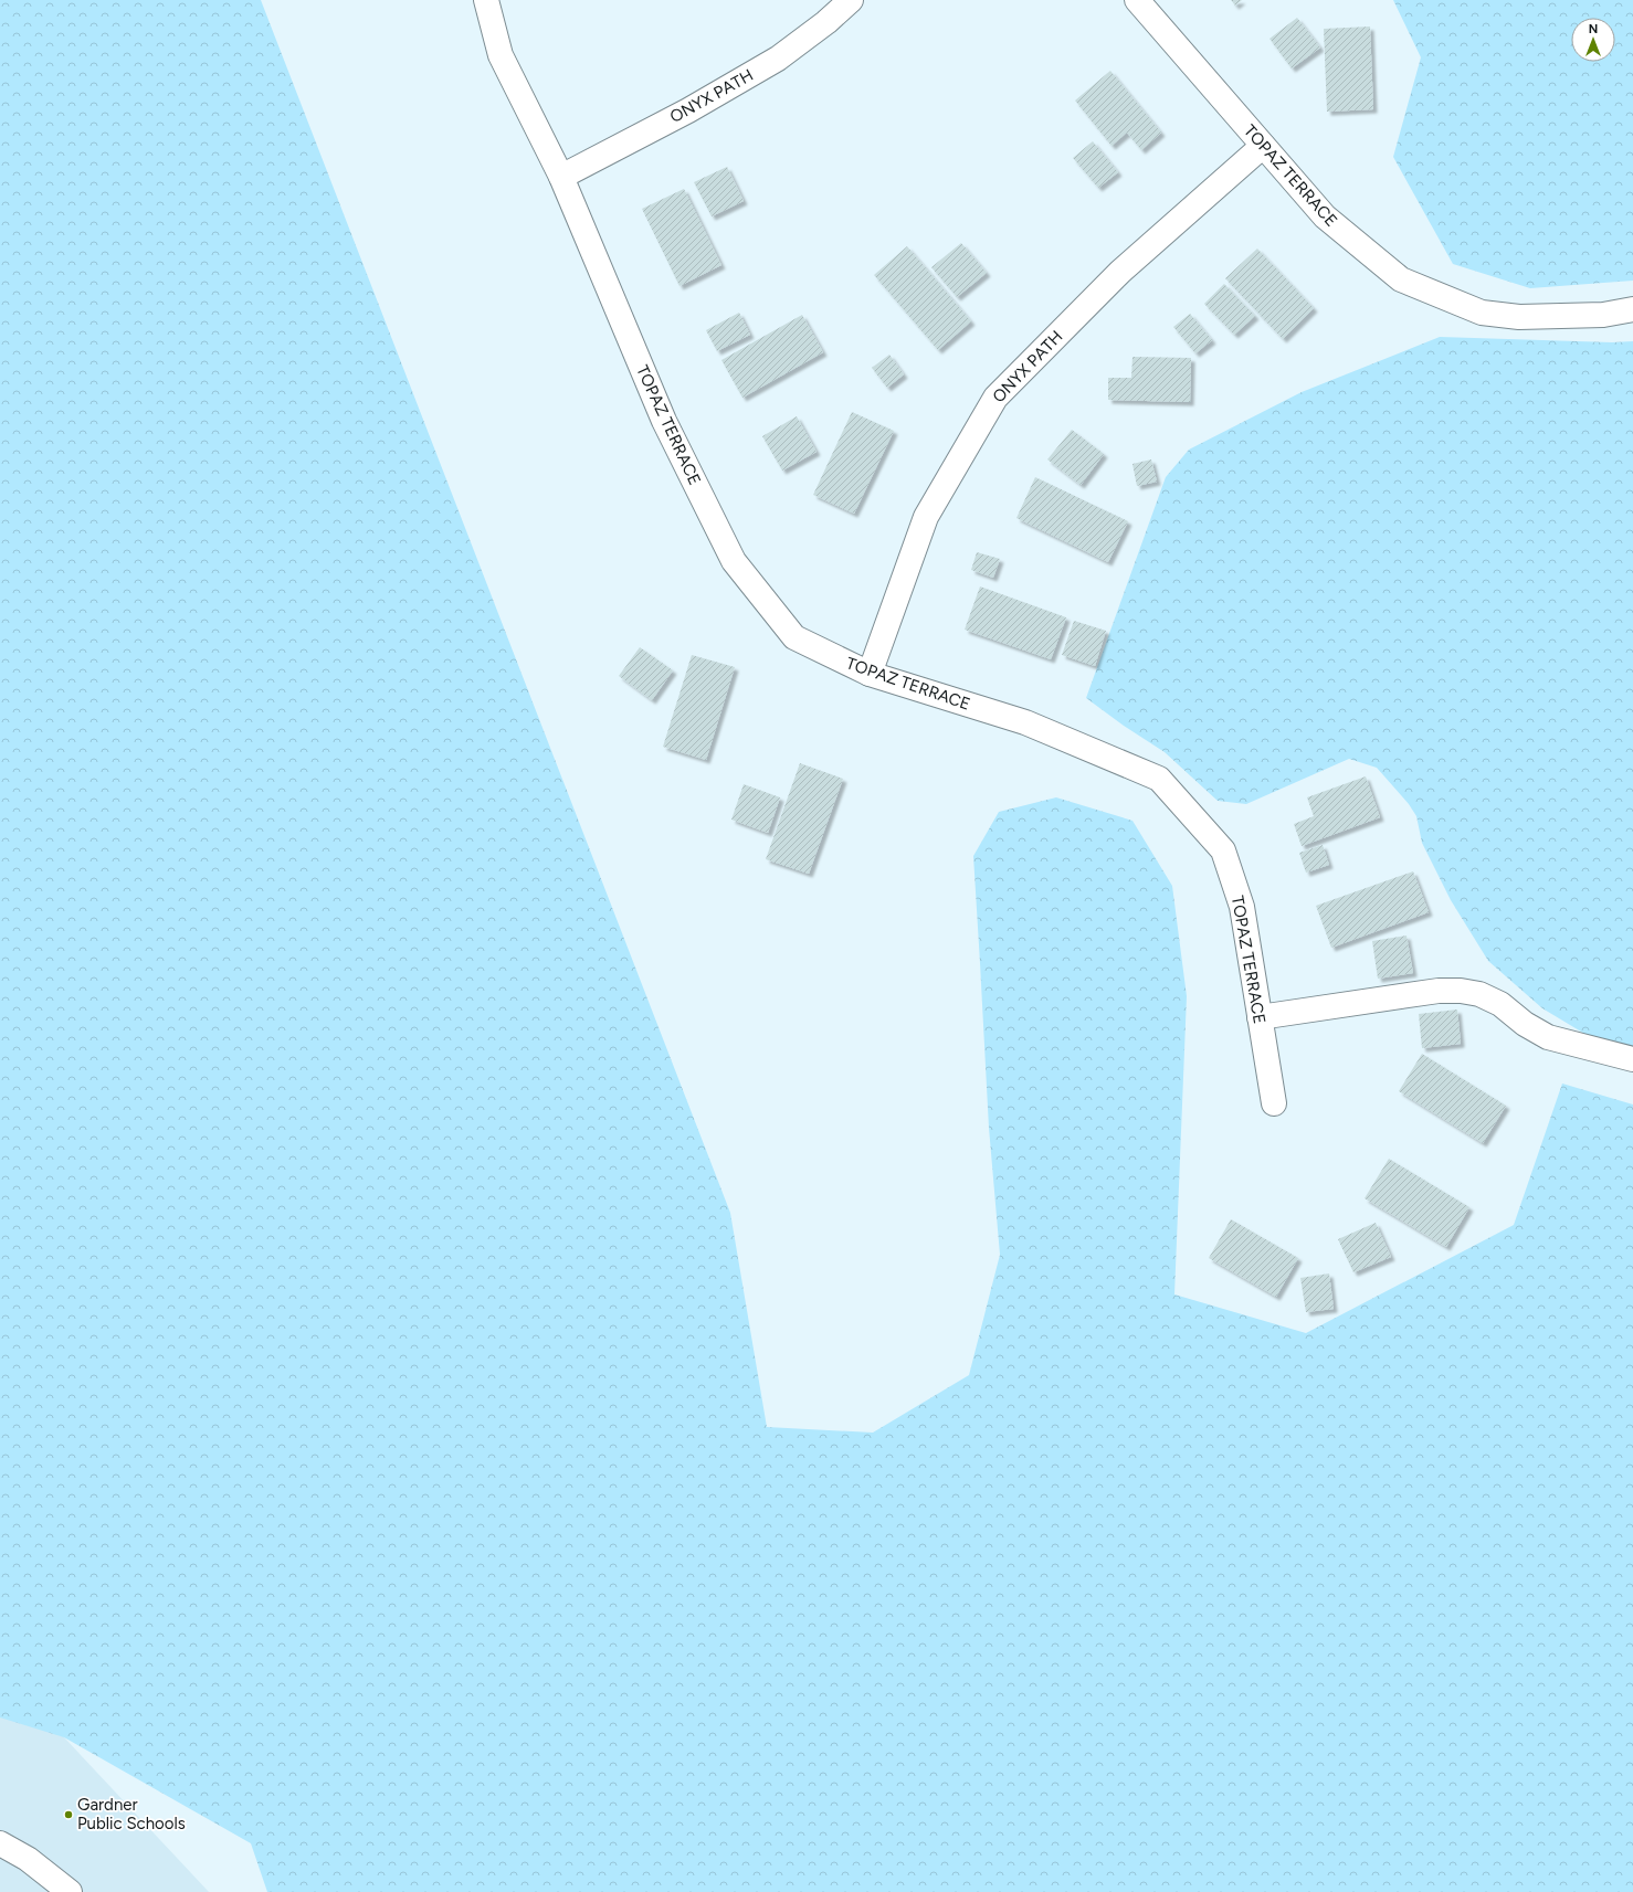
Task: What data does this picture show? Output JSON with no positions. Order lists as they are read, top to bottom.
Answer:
{
  "streets": {
    "street": ["ONYX PATH", "TOPAZ TERRACE"]
  },
  "crossings": [
    ["ONYX PATH", "TOPAZ TERRACE"]
  ],
  "places": ["Gardner Public Schools"],
  "north": "top"
}
